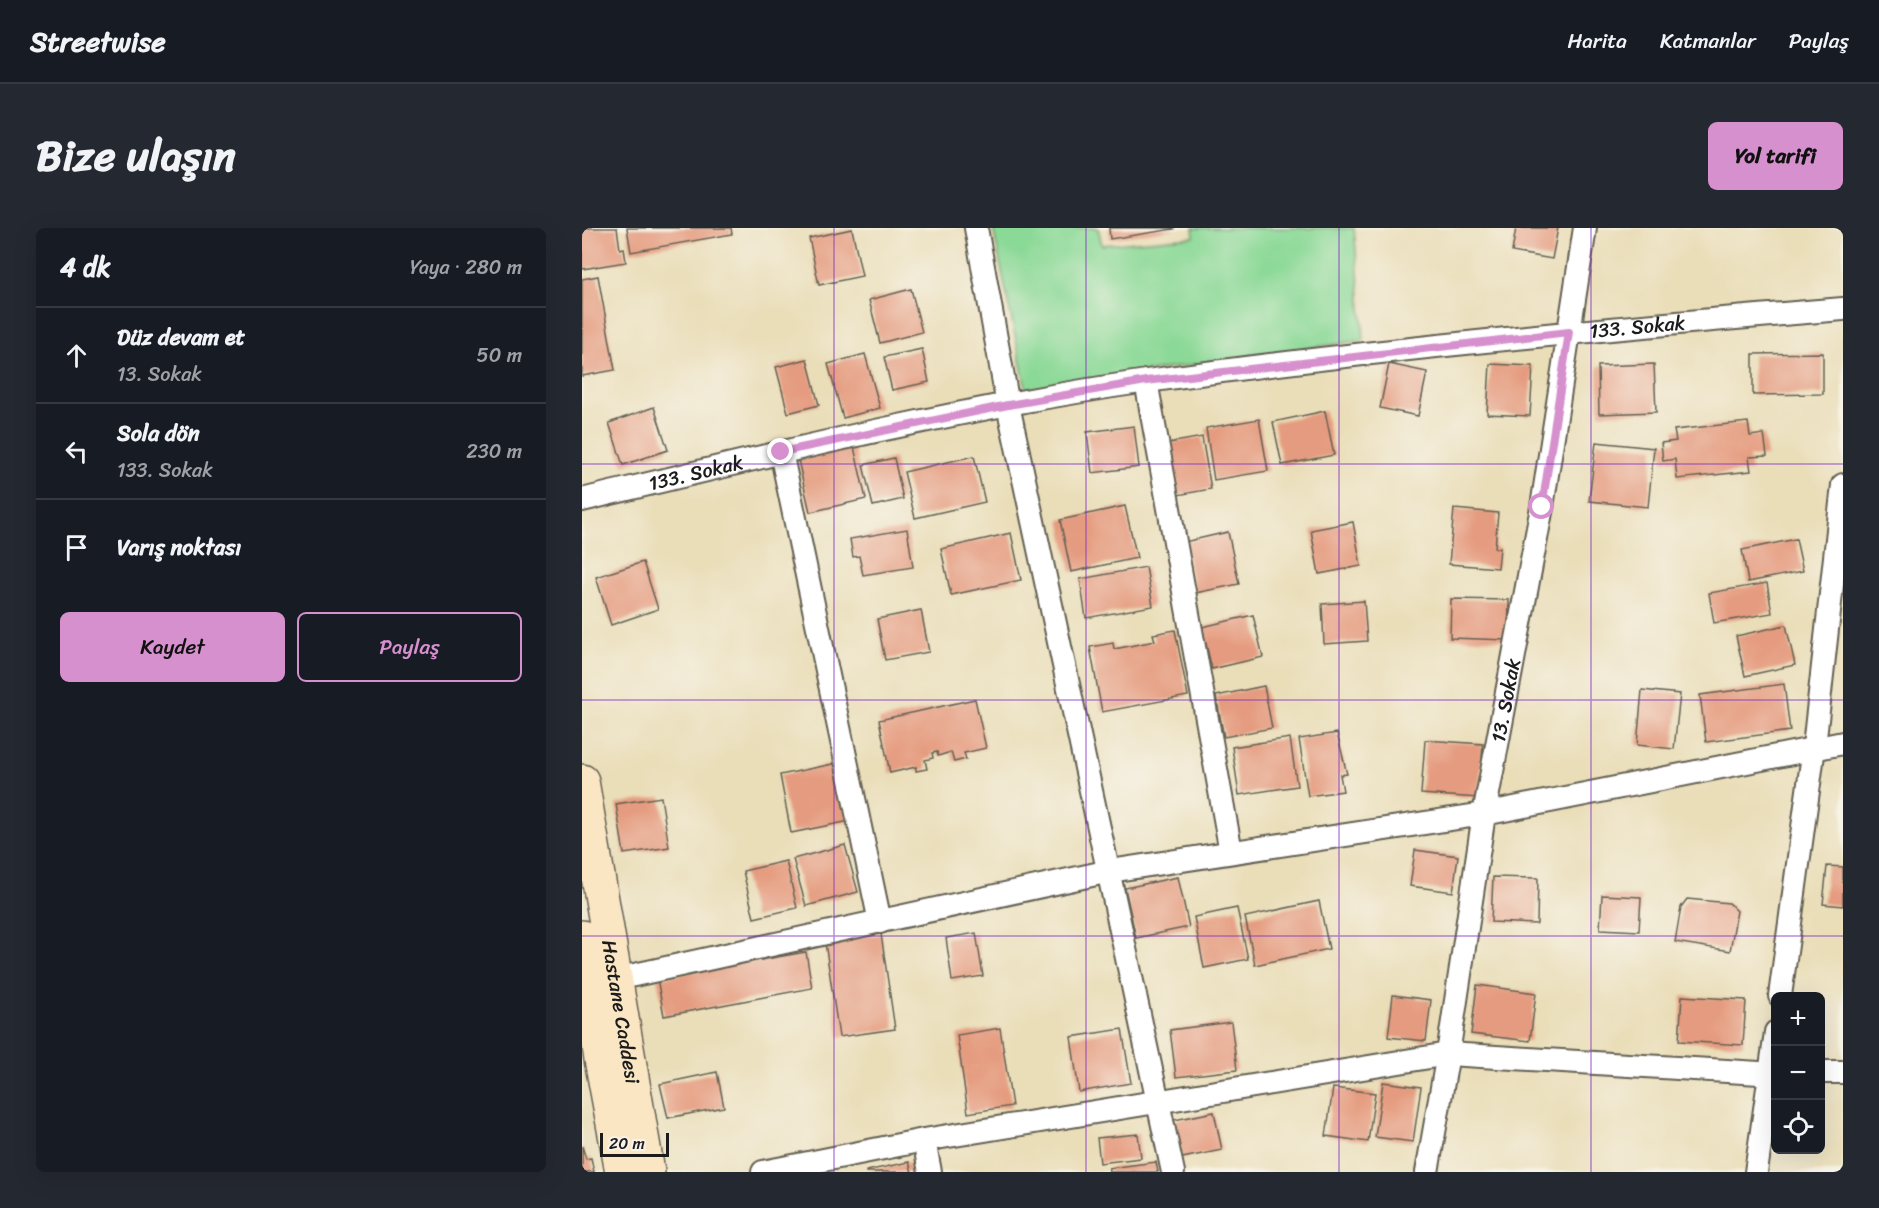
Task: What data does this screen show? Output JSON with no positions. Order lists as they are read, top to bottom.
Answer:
{
  "streets": {
    "main road": ["Hastane Caddesi"],
    "street": ["133. Sokak", "13. Sokak"]
  },
  "crossings": [
    ["133. Sokak", "13. Sokak"]
  ],
  "scale_bar": "20 m",
  "page": {
    "header": "Streetwise",
    "nav": ["Harita", "Katmanlar", "Paylaş"],
    "title": "Bize ulaşın",
    "buttons": [
      "Yol tarifi",
      ["Kaydet", "Paylaş"]
    ],
    "heading": ["4 dk", "Yaya · 280 m"],
    "list": [
      ["Düz devam et", "13. Sokak", "50 m"],
      ["Sola dön", "133. Sokak", "230 m"],
      "Varış noktası"
    ],
    "map_buttons": ["+", "−"],
    "scale": "20 m"
  }
}
